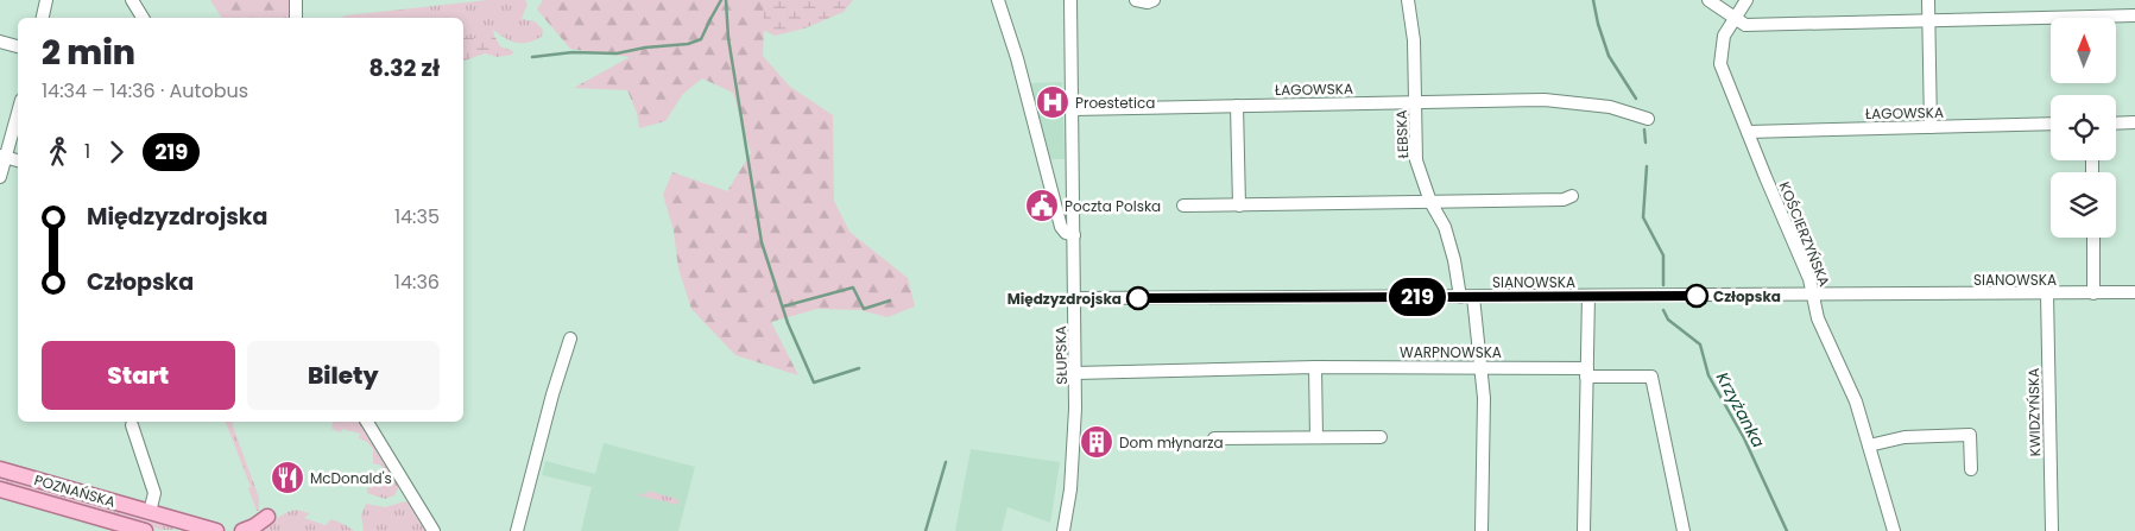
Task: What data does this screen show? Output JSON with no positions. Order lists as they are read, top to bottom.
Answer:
{
  "streets": {
    "main road": ["POZNAŃSKA"],
    "street": [
      "ŁAGOWSKA",
      "ŁEBSKA",
      "KOŚCIERZYŃSKA",
      "SIANOWSKA",
      "WARPNOWSKA",
      "SŁUPSKA",
      "KWIDZYŃSKA"
    ]
  },
  "crossings": [
    ["ŁAGOWSKA", "ŁEBSKA"],
    ["ŁAGOWSKA", "KOŚCIERZYŃSKA"],
    ["ŁAGOWSKA", "SŁUPSKA"],
    ["ŁEBSKA", "SIANOWSKA"],
    ["ŁEBSKA", "WARPNOWSKA"],
    ["KOŚCIERZYŃSKA", "SIANOWSKA"],
    ["SIANOWSKA", "SŁUPSKA"],
    ["SIANOWSKA", "KWIDZYŃSKA"],
    ["WARPNOWSKA", "SŁUPSKA"]
  ],
  "water": ["Krzyżanka"],
  "places": {
    "hospital": ["Proestetica"],
    "public building": ["Poczta Polska"],
    "other": ["Człopska", "Międzyzdrojska"],
    "building": ["Dom młynarza"],
    "restaurant": ["McDonald's"]
  },
  "lines": ["bus line 219"],
  "north": "top",
  "page": {
    "on_map": "219",
    "heading": ["2 min", "14:34 – 14:36 · Autobus", "8.32 zł"],
    "legs": ["1", "219"],
    "list": [
      {
        "name": "Międzyzdrojska",
        "value": "14:35"
      },
      {
        "name": "Człopska",
        "value": "14:36"
      }
    ],
    "buttons": ["Start", "Bilety"]
  }
}
